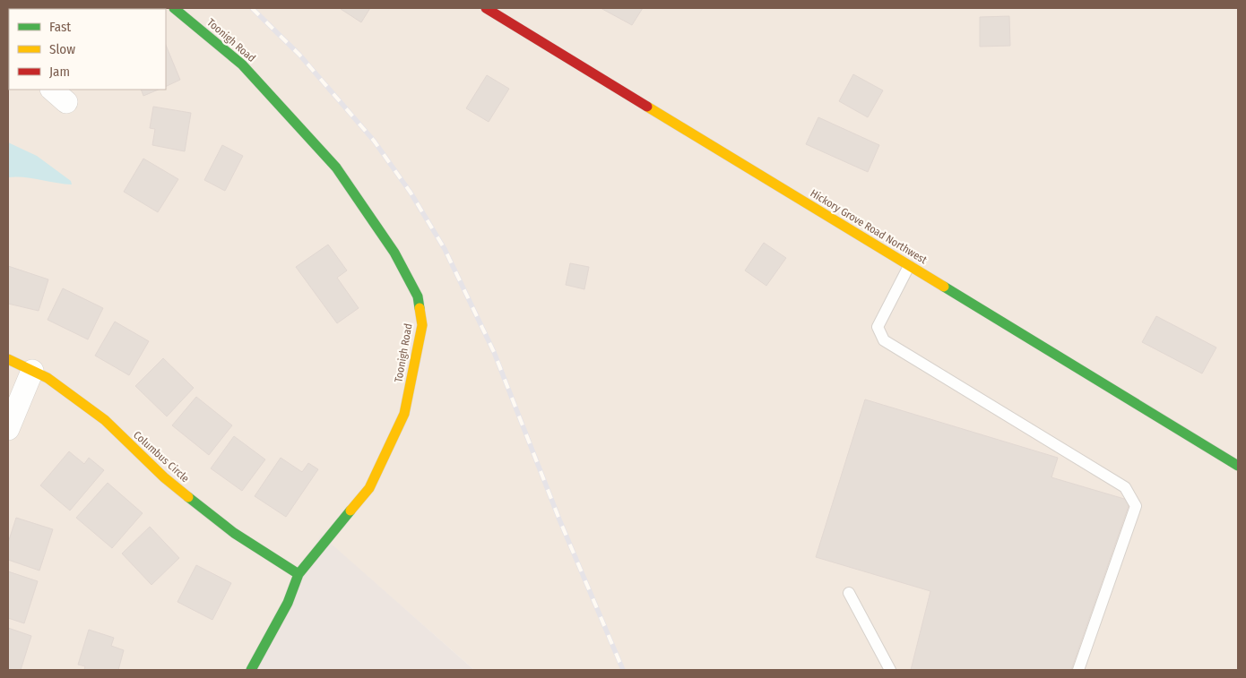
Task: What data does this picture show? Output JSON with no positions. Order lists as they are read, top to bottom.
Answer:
{
  "streets": {
    "street": ["Toonigh Road", "Hickory Grove Road Northwest", "Columbus Circle"]
  },
  "crossings": [
    ["Toonigh Road", "Columbus Circle"]
  ],
  "legend": ["Fast", "Slow", "Jam"]
}
